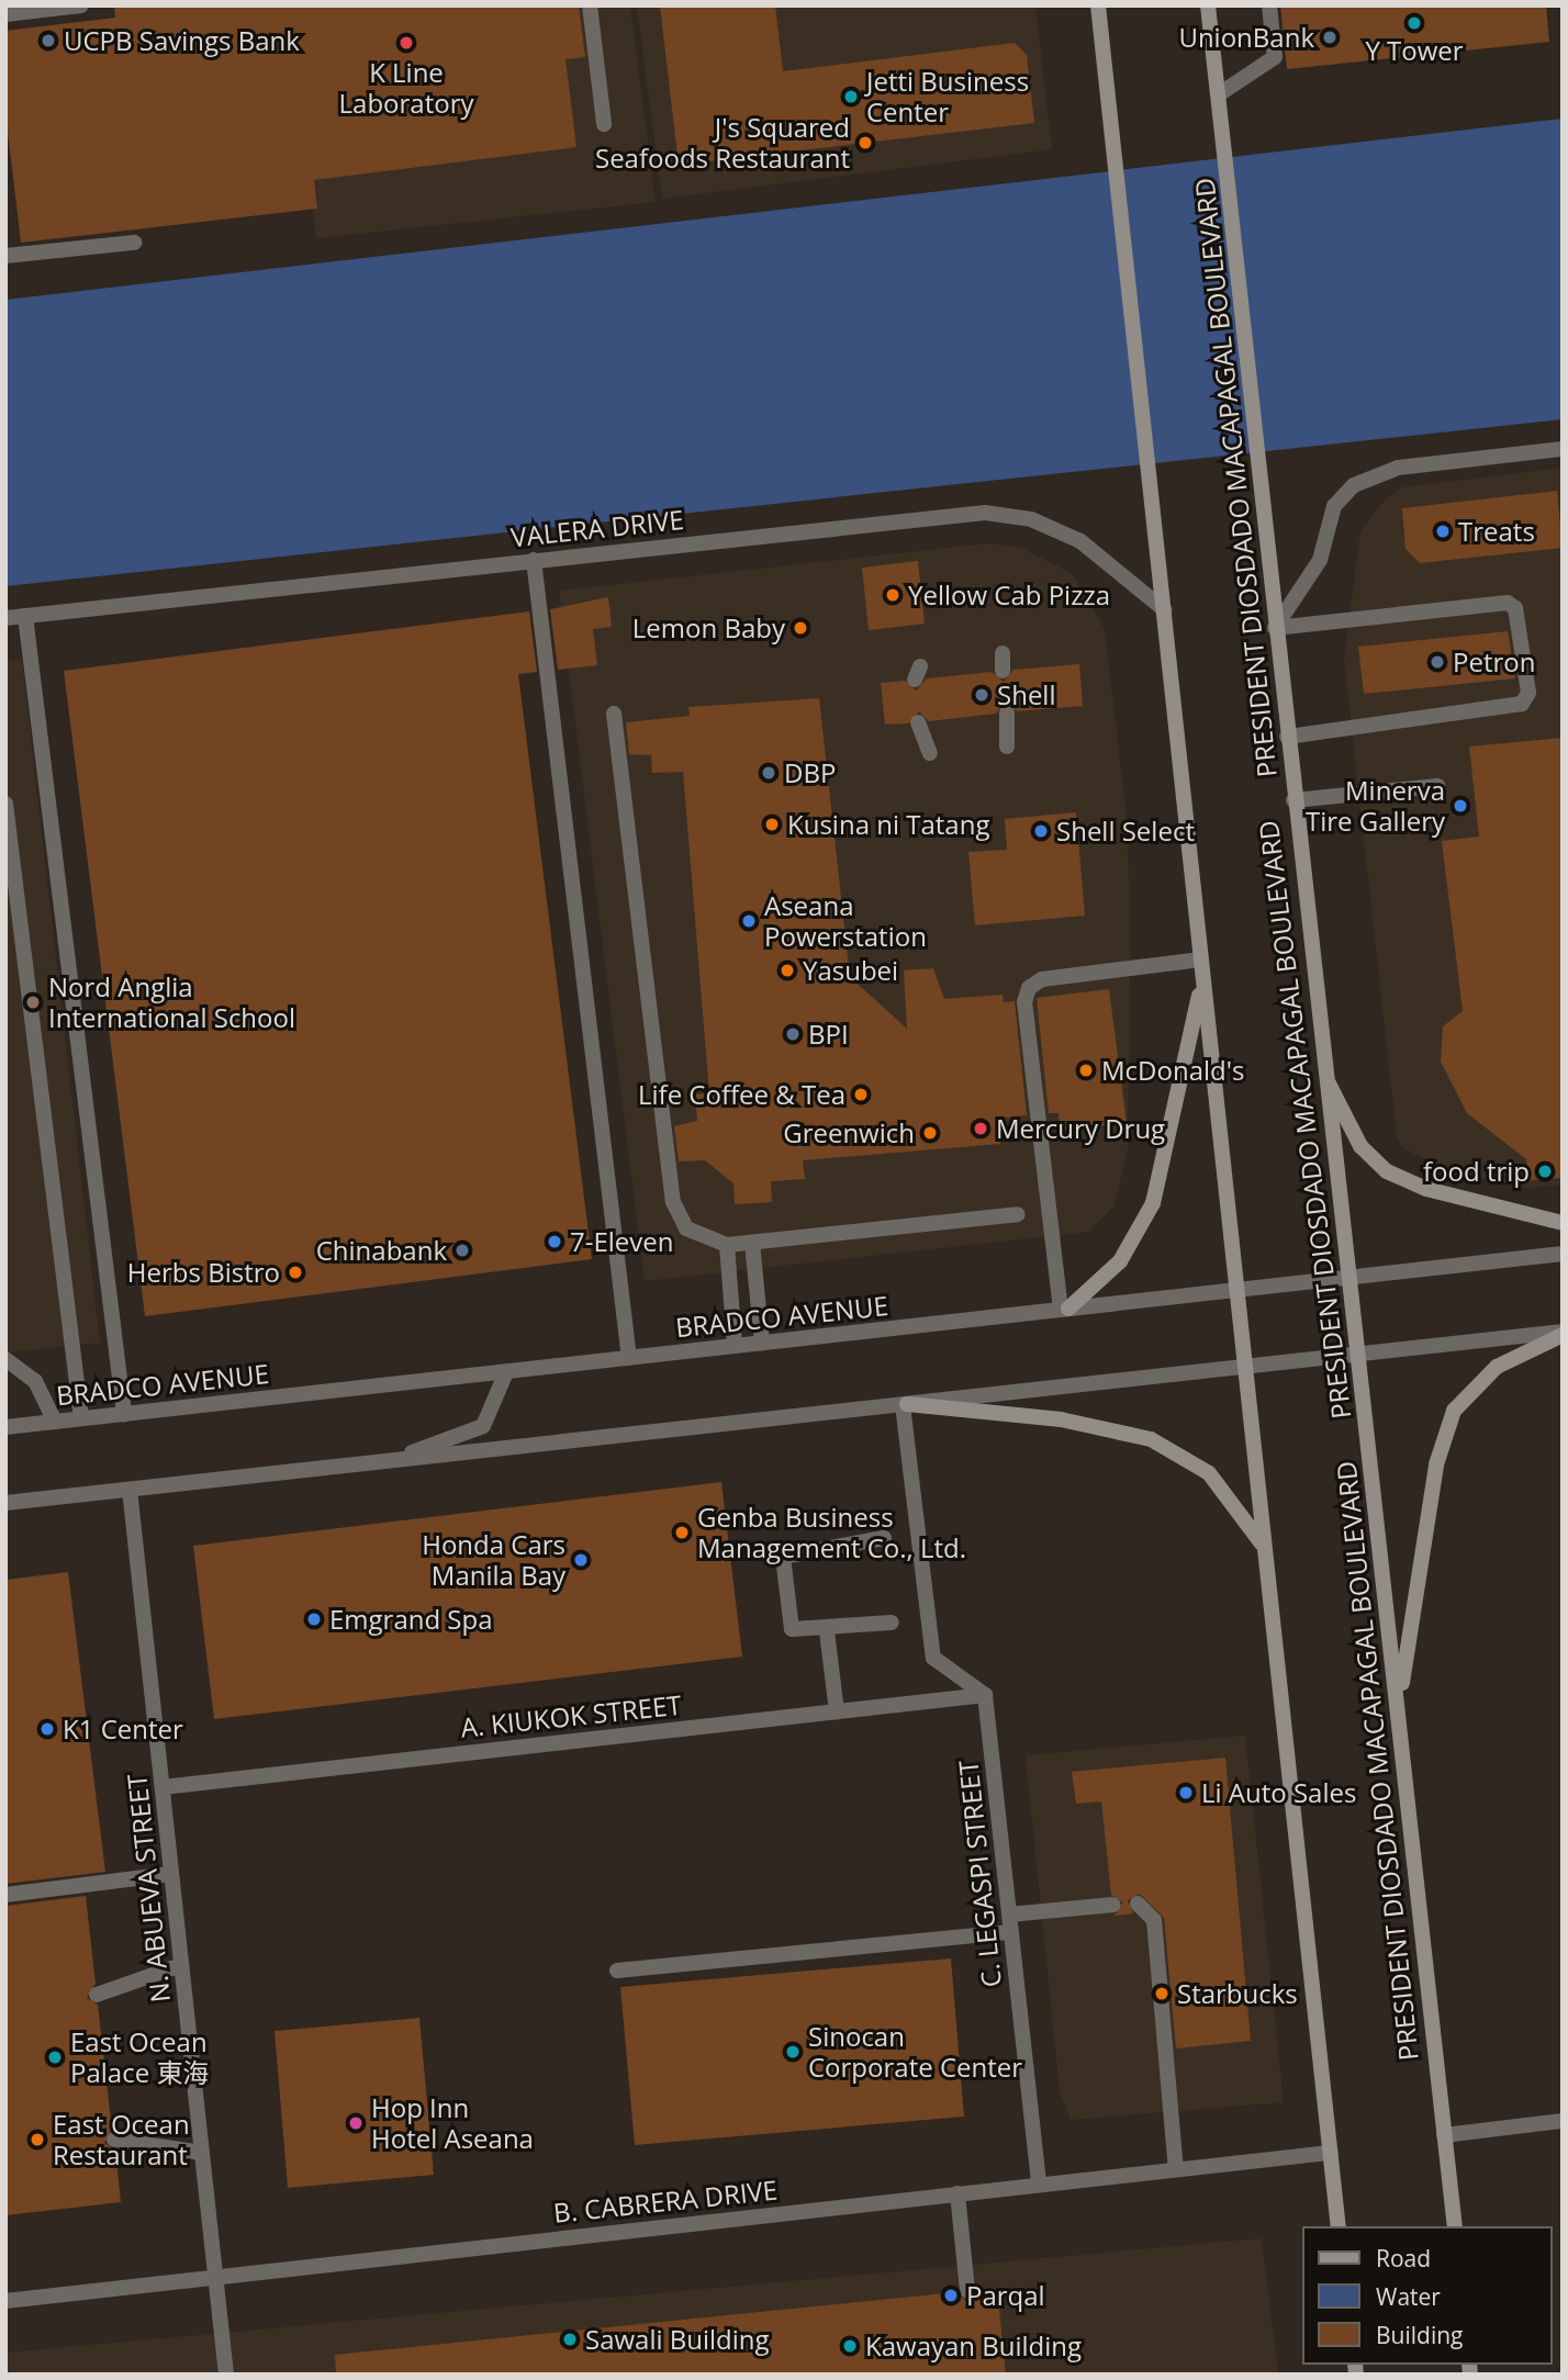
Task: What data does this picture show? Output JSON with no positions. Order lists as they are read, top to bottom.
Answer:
{
  "streets": {
    "main road": ["PRESIDENT DIOSDADO MACAPAGAL BOULEVARD"],
    "street": [
      "VALERA DRIVE",
      "BRADCO AVENUE",
      "A. KIUKOK STREET",
      "C. LEGASPI STREET",
      "N. ABUEVA STREET",
      "B. CABRERA DRIVE"
    ]
  },
  "crossings": [
    ["PRESIDENT DIOSDADO MACAPAGAL BOULEVARD", "BRADCO AVENUE"],
    ["A. KIUKOK STREET", "C. LEGASPI STREET"],
    ["A. KIUKOK STREET", "N. ABUEVA STREET"],
    ["C. LEGASPI STREET", "B. CABRERA DRIVE"],
    ["N. ABUEVA STREET", "B. CABRERA DRIVE"]
  ],
  "places": [
    "Y Tower",
    "UnionBank",
    "UCPB Savings Bank",
    "K Line Laboratory",
    "Jetti Business Center",
    "J's Squared Seafoods Restaurant",
    "Treats",
    "Yellow Cab Pizza",
    "Lemon Baby",
    "Petron",
    "Shell",
    "DBP",
    "Minerva Tire Gallery",
    "Kusina ni Tatang",
    "Shell Select",
    "Aseana Powerstation",
    "Yasubei",
    "Nord Anglia International School",
    "BPI",
    "McDonald's",
    "Life Coffee & Tea",
    "Mercury Drug",
    "Greenwich",
    "food trip",
    "7-Eleven",
    "Chinabank",
    "Herbs Bistro",
    "Genba Business Management Co., Ltd.",
    "Honda Cars Manila Bay",
    "Emgrand Spa",
    "K1 Center",
    "Li Auto Sales",
    "Starbucks",
    "Sinocan Corporate Center",
    "East Ocean Palace 東海",
    "Hop Inn Hotel Aseana",
    "East Ocean Restaurant",
    "Parqal",
    "Sawali Building",
    "Kawayan Building"
  ],
  "legend": ["Road", "Water", "Building"]
}
